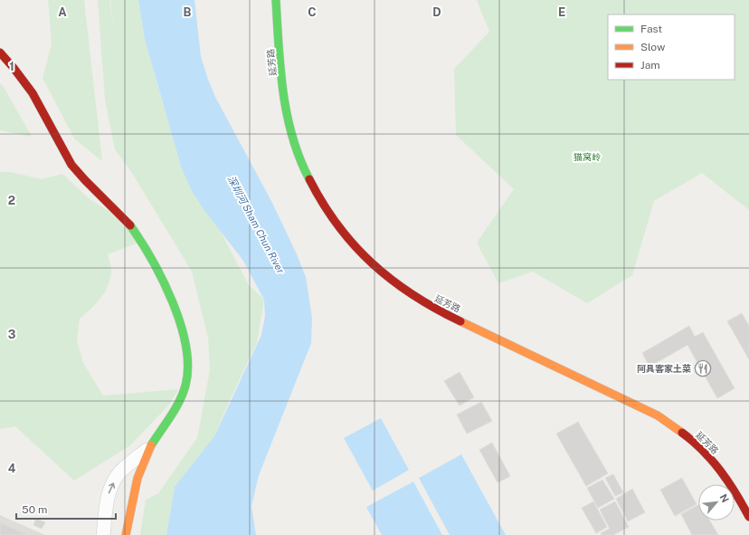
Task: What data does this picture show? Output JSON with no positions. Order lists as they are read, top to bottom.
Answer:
{
  "streets": {
    "main road": ["延芳路"]
  },
  "water": ["深圳河 Sham Chun River"],
  "parks": ["猫窝岭"],
  "places": {
    "restaurant": ["阿具客家土菜"]
  },
  "legend": ["Fast", "Slow", "Jam"],
  "scale_bar": "50 m",
  "north": "top right",
  "grid": {
    "columns": [
      "A",
      "B",
      "C",
      "D",
      "E"
    ],
    "rows": [
      "1",
      "2",
      "3",
      "4"
    ]
  }
}
